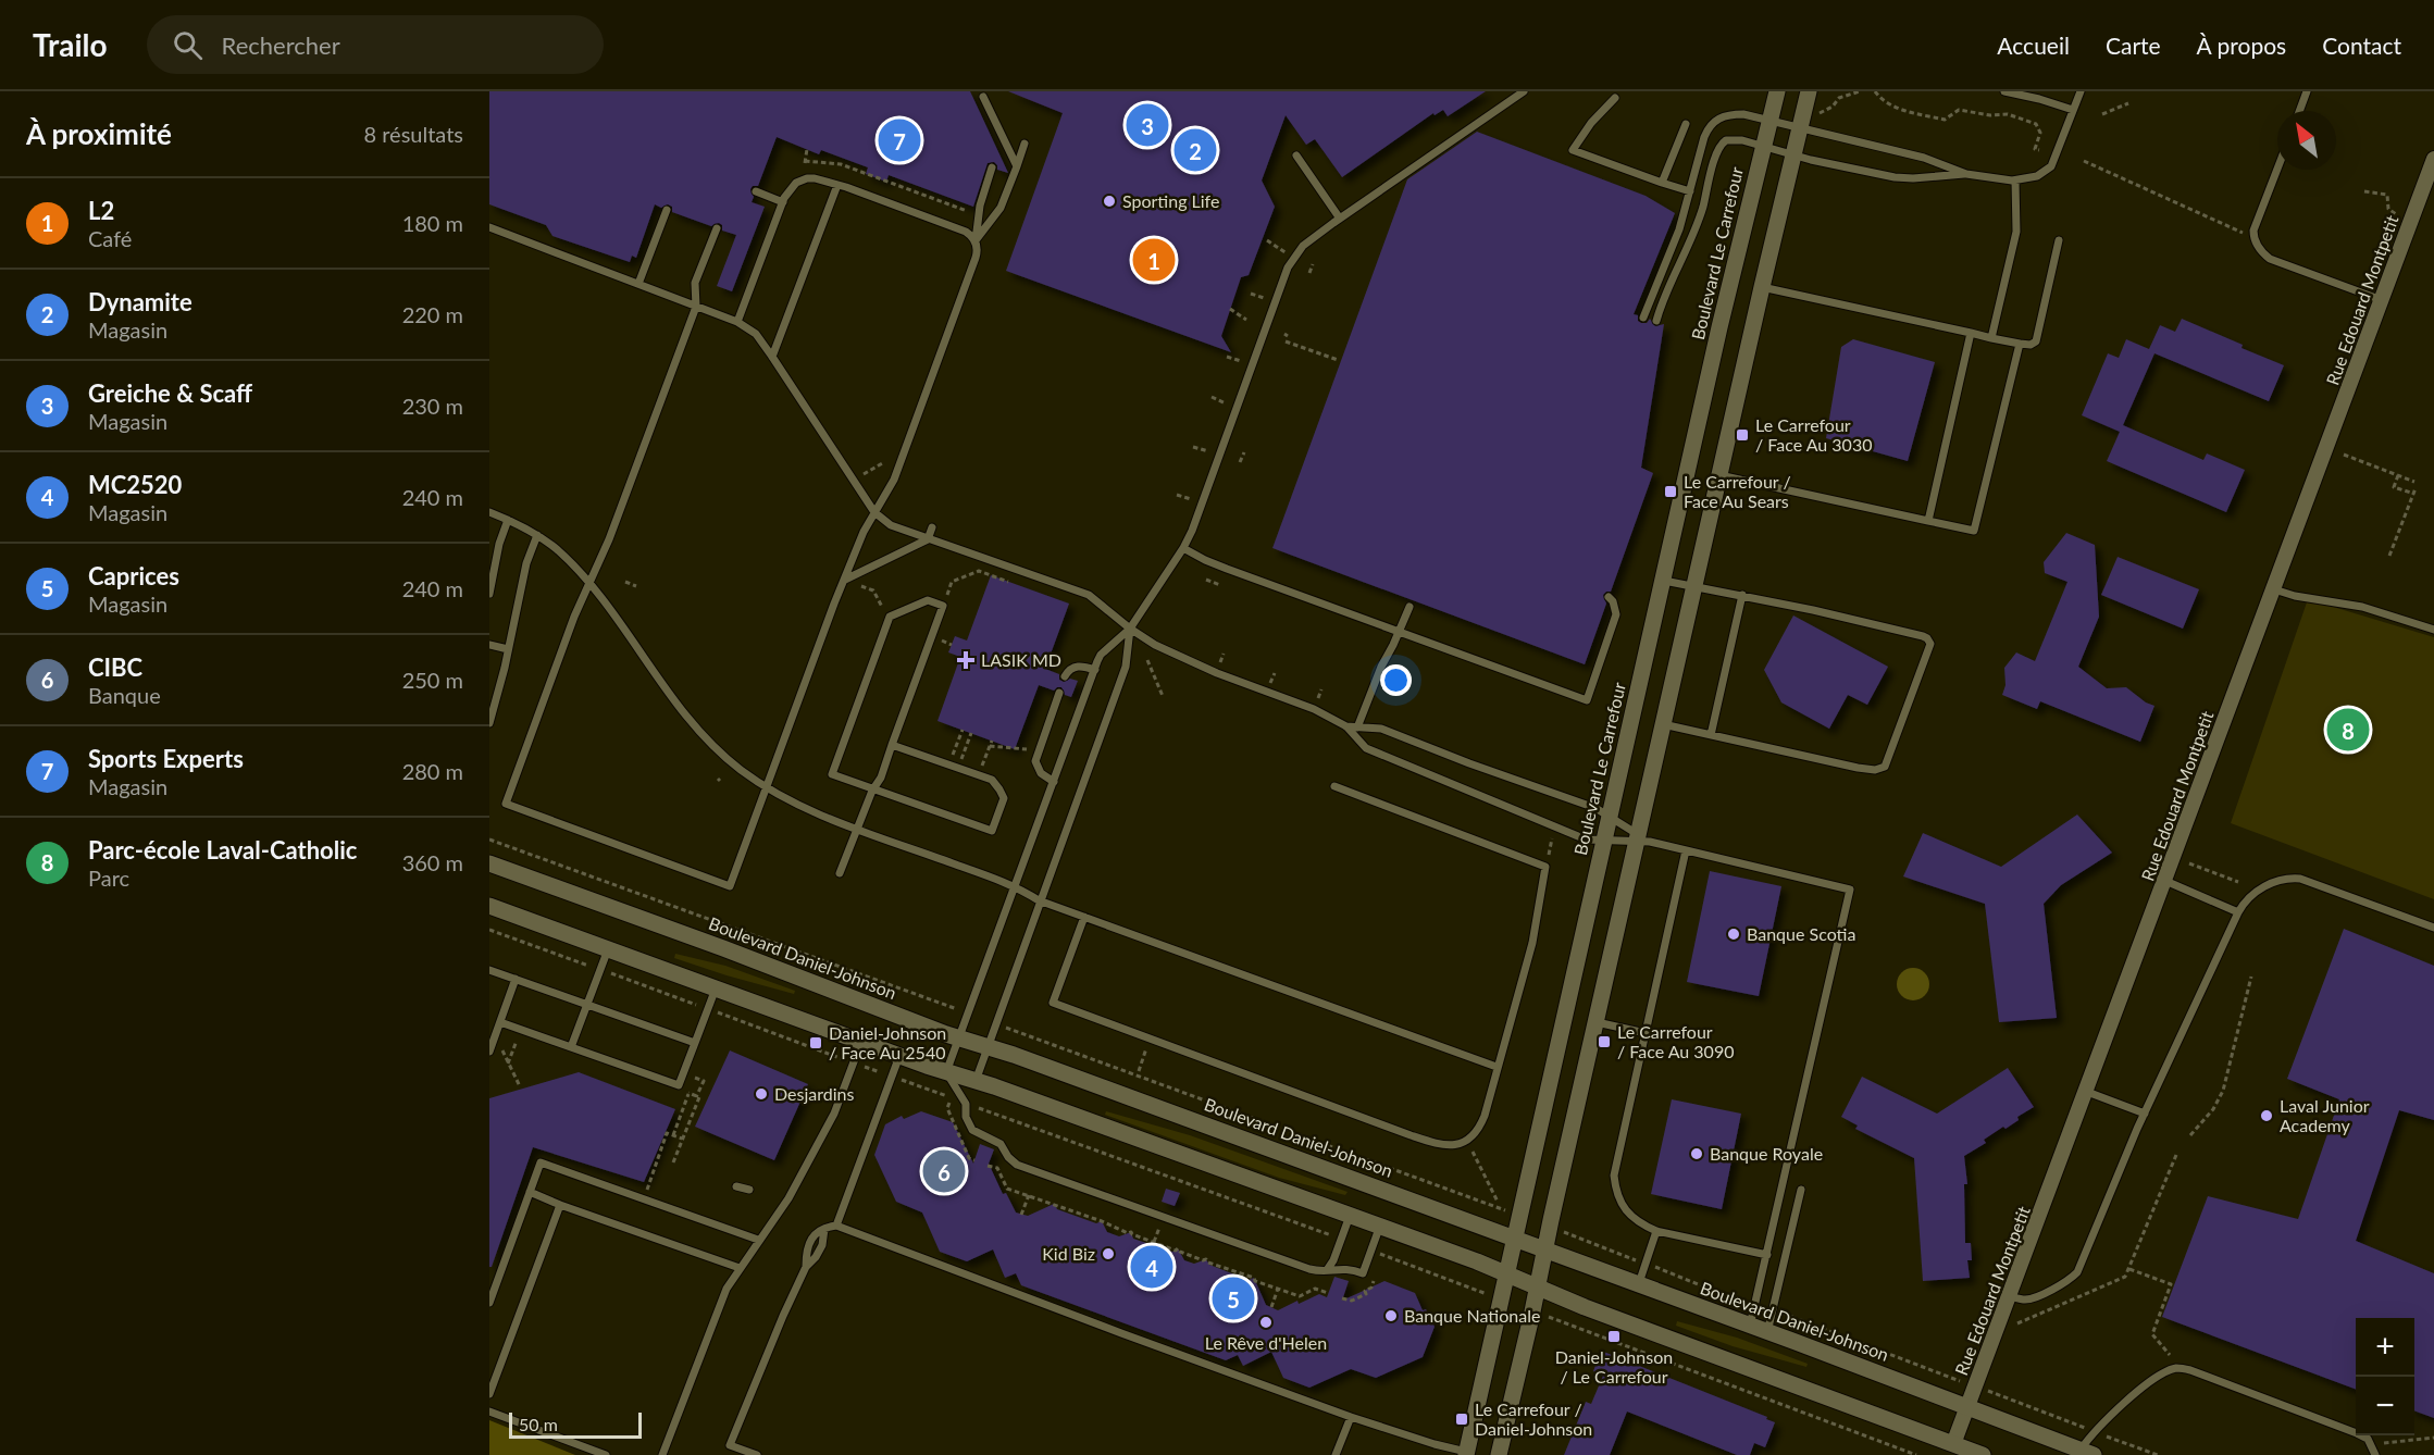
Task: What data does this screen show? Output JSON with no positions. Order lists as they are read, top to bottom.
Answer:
{
  "streets": {
    "street": ["Boulevard Le Carrefour", "Rue Edouard Montpetit", "Boulevard Daniel-Johnson"]
  },
  "crossings": [
    ["Boulevard Le Carrefour", "Boulevard Daniel-Johnson"],
    ["Rue Edouard Montpetit", "Boulevard Daniel-Johnson"]
  ],
  "places": {
    "other": [
      "Sporting Life",
      "Banque Scotia",
      "Desjardins",
      "Laval Junior Academy",
      "Banque Royale",
      "Kid Biz",
      "Banque Nationale",
      "Le Rêve d'Helen"
    ],
    "transit": [
      "Le Carrefour / Face Au 3030",
      "Le Carrefour / Face Au Sears",
      "Le Carrefour / Face Au 3090",
      "Daniel-Johnson / Face Au 2540",
      "Daniel-Johnson / Le Carrefour",
      "Le Carrefour / Daniel-Johnson"
    ],
    "health": ["LASIK MD"]
  },
  "scale_bar": "50 m",
  "north": "top left",
  "page": {
    "header": "Trailo",
    "search": "Rechercher",
    "nav": [
      "Accueil",
      "Carte",
      "À propos",
      "Contact"
    ],
    "heading": ["À proximité", "8 résultats"],
    "pins": [
      "3",
      "7",
      "2",
      "1",
      "8",
      "6",
      "4",
      "5"
    ],
    "list": [
      {
        "mark": "1",
        "name": "L2",
        "note": "Café",
        "value": "180 m"
      },
      {
        "mark": "2",
        "name": "Dynamite",
        "note": "Magasin",
        "value": "220 m"
      },
      {
        "mark": "3",
        "name": "Greiche & Scaff",
        "note": "Magasin",
        "value": "230 m"
      },
      {
        "mark": "4",
        "name": "MC2520",
        "note": "Magasin",
        "value": "240 m"
      },
      {
        "mark": "5",
        "name": "Caprices",
        "note": "Magasin",
        "value": "240 m"
      },
      {
        "mark": "6",
        "name": "CIBC",
        "note": "Banque",
        "value": "250 m"
      },
      {
        "mark": "7",
        "name": "Sports Experts",
        "note": "Magasin",
        "value": "280 m"
      },
      {
        "mark": "8",
        "name": "Parc-école Laval-Catholic",
        "note": "Parc",
        "value": "360 m"
      }
    ],
    "map_buttons": ["+", "−"],
    "scale": "50 m"
  }
}
